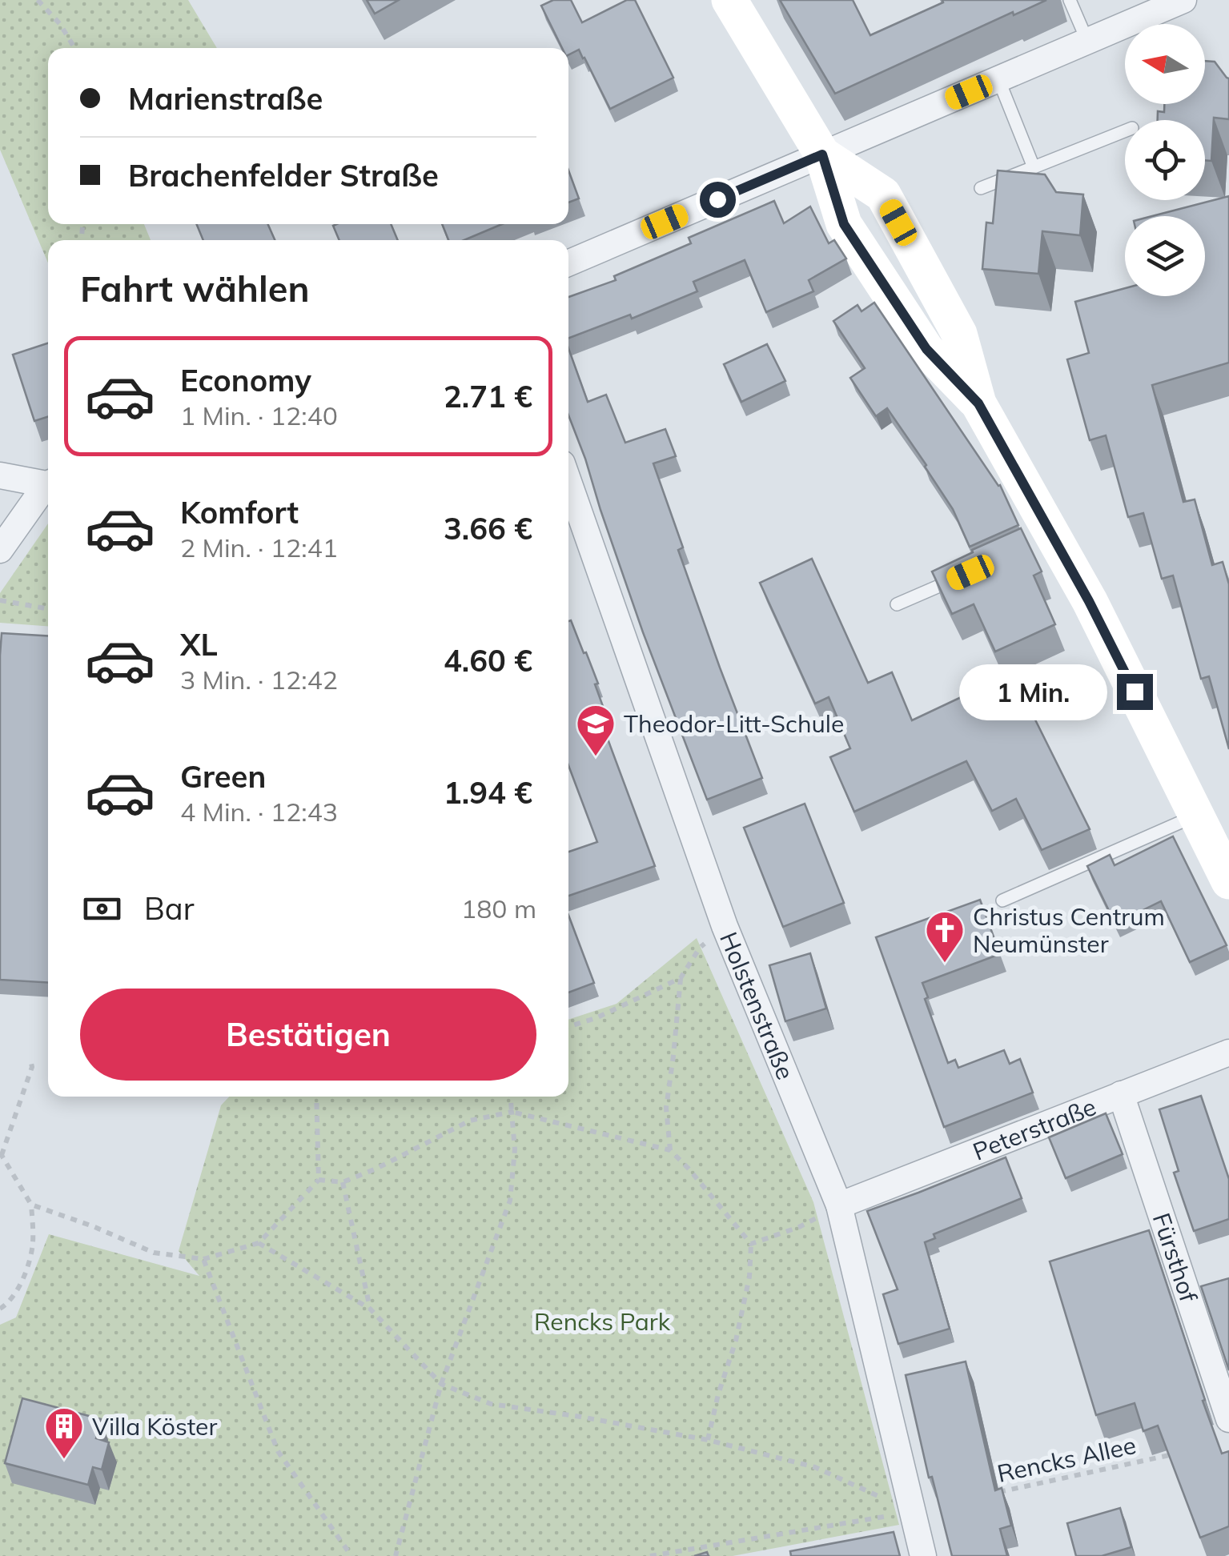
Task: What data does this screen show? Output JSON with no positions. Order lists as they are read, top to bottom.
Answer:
{
  "streets": {
    "street": ["Holstenstraße", "Peterstraße", "Fürsthof"],
    "path": ["Rencks Allee"]
  },
  "crossings": [
    ["Holstenstraße", "Peterstraße"],
    ["Peterstraße", "Fürsthof"]
  ],
  "parks": ["Rencks Park"],
  "places": {
    "school or university": ["Theodor-Litt-Schule"],
    "church": ["Christus Centrum Neumünster"],
    "building": ["Villa Köster"]
  },
  "north": "left",
  "page": {
    "banner": ["Marienstraße", "Brachenfelder Straße"],
    "heading": "Fahrt wählen",
    "list": [
      {
        "name": "Economy",
        "note": "1 Min. · 12:40",
        "value": "2.71 €"
      },
      {
        "name": "Komfort",
        "note": "2 Min. · 12:41",
        "value": "3.66 €"
      },
      {
        "name": "XL",
        "note": "3 Min. · 12:42",
        "value": "4.60 €"
      },
      {
        "name": "Green",
        "note": "4 Min. · 12:43",
        "value": "1.94 €"
      }
    ],
    "bubble": "1 Min.",
    "pay": ["Bar", "180 m"],
    "buttons": "Bestätigen"
  }
}
